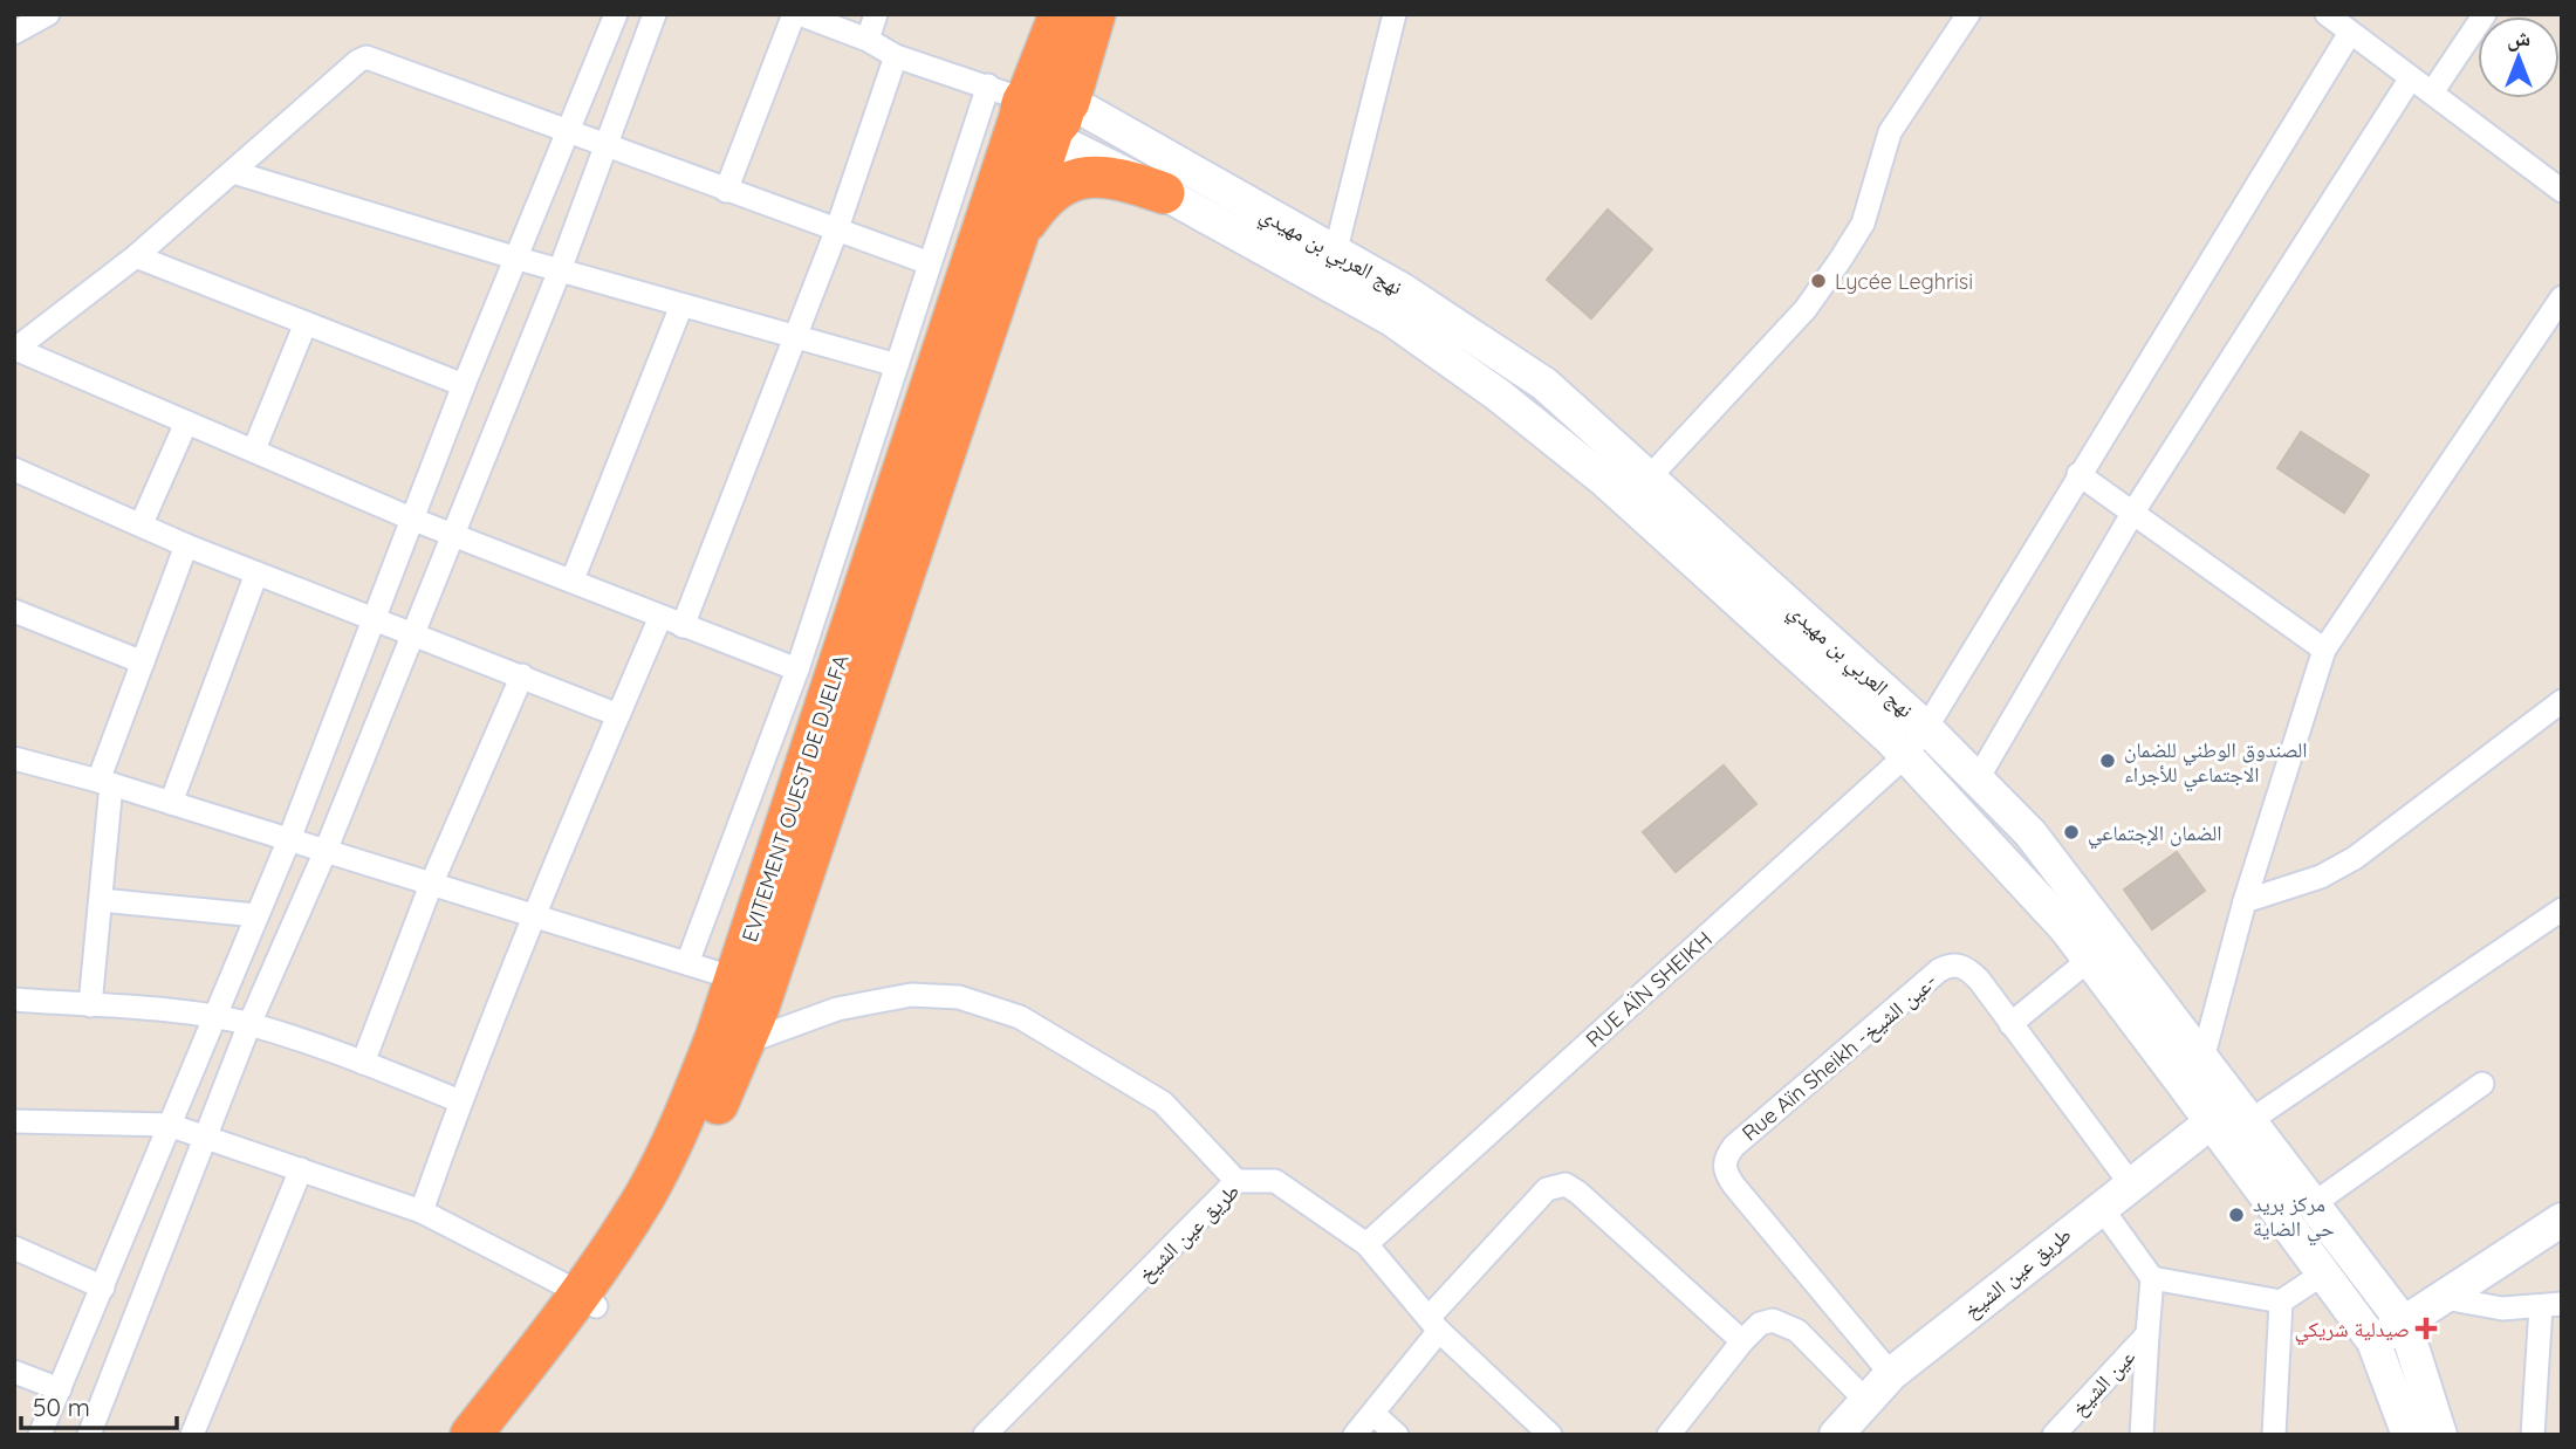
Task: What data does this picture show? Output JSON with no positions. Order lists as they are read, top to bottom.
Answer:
{
  "streets": {
    "highway": ["EVITEMENT OUEST DE DJELFA"],
    "main road": ["نهج العربي بن مهيدي", "طريق عين الشيخ"],
    "street": ["RUE AÏN SHEIKH", "Rue Aïn Sheikh -عين الشيخ-", "عين الشيخ"]
  },
  "crossings": [
    ["نهج العربي بن مهيدي", "EVITEMENT OUEST DE DJELFA"],
    ["نهج العربي بن مهيدي", "RUE AÏN SHEIKH"],
    ["نهج العربي بن مهيدي", "طريق عين الشيخ"],
    ["RUE AÏN SHEIKH", "طريق عين الشيخ"],
    ["Rue Aïn Sheikh -عين الشيخ-", "طريق عين الشيخ"]
  ],
  "places": {
    "other": [
      "Lycée Leghrisi",
      "الصندوق الوطني للضمان الاجتماعي للأجراء",
      "الضمان الإجتماعي",
      "مركز بريد حي الضاية"
    ],
    "health": ["صيدلية شريكي"]
  },
  "scale_bar": "50 m",
  "north": "top"
}
